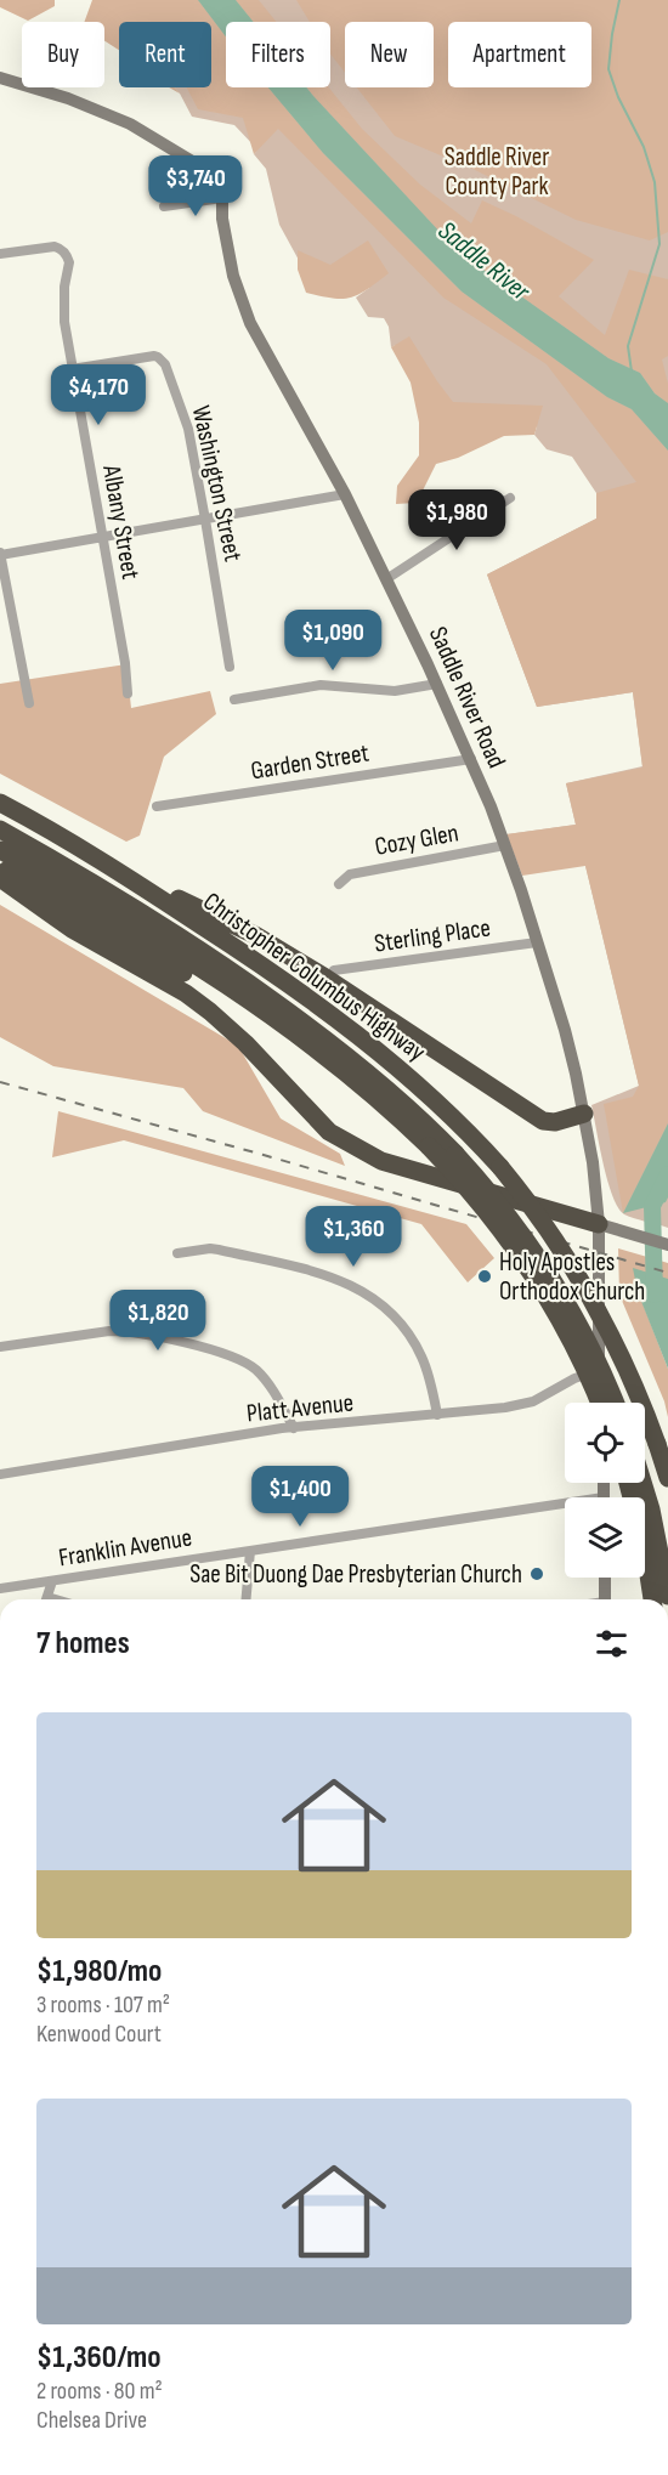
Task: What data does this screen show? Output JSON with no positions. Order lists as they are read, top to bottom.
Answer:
{
  "streets": {
    "highway": ["Christopher Columbus Highway"],
    "street": [
      "Washington Street",
      "Albany Street",
      "Saddle River Road",
      "Garden Street",
      "Cozy Glen",
      "Sterling Place",
      "Platt Avenue",
      "Franklin Avenue"
    ]
  },
  "crossings": [
    ["Washington Street", "Albany Street"],
    ["Saddle River Road", "Garden Street"],
    ["Saddle River Road", "Cozy Glen"],
    ["Saddle River Road", "Sterling Place"],
    ["Saddle River Road", "Platt Avenue"]
  ],
  "water": ["Saddle River"],
  "parks": ["Saddle River County Park"],
  "places": ["Holy Apostles Orthodox Church", "Sae Bit Duong Dae Presbyterian Church"],
  "page": {
    "chip": [
      "Buy",
      "Rent",
      "Filters",
      "New",
      "Apartment"
    ],
    "price": [
      "$3,740",
      "$4,170",
      "$1,980",
      "$1,090",
      "$1,360",
      "$1,820",
      "$1,400"
    ],
    "heading": "7 homes",
    "list": [
      {
        "name": "$1,980/mo",
        "note": "3 rooms · 107 m² · Kenwood Court"
      },
      {
        "name": "$1,360/mo",
        "note": "2 rooms · 80 m² · Chelsea Drive"
      }
    ]
  }
}
